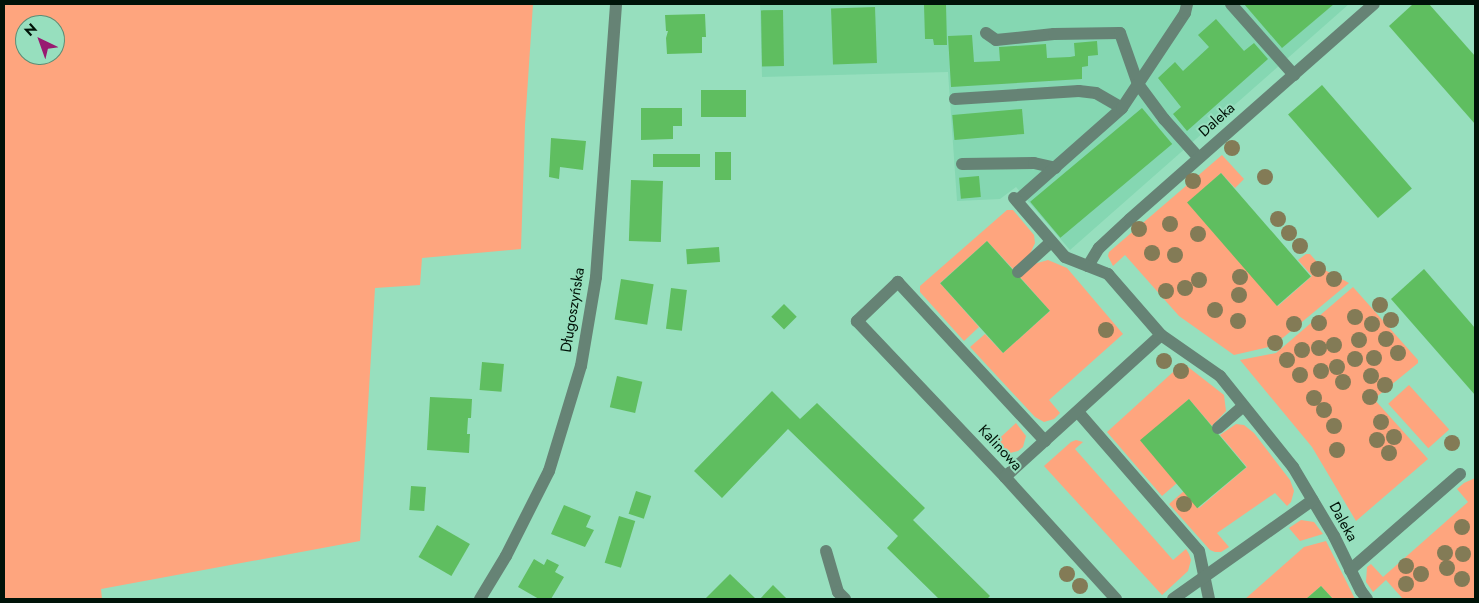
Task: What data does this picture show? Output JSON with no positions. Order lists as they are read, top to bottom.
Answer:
{
  "streets": {
    "street": ["Daleka", "Długoszyńska", "Kalinowa"]
  },
  "north": "top left"
}
